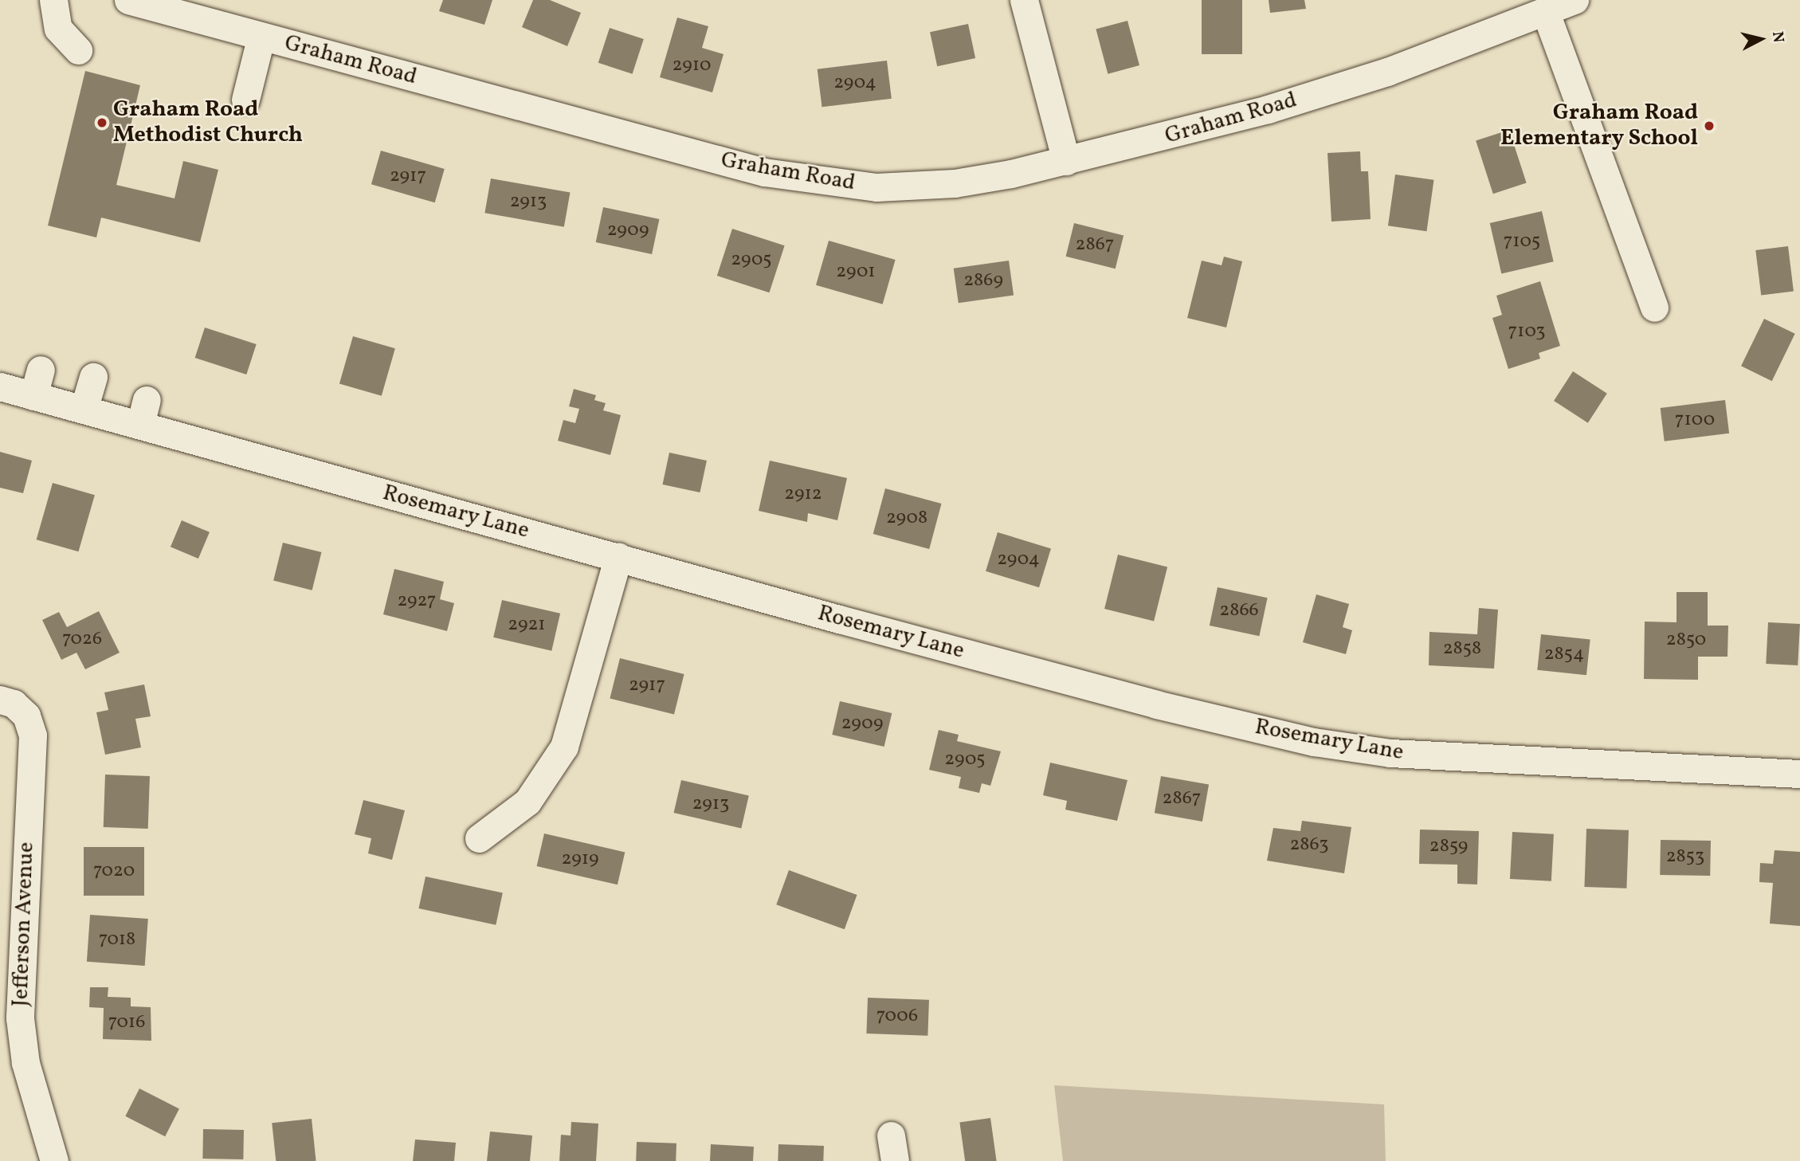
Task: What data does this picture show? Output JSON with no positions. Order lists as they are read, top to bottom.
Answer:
{
  "streets": {
    "street": ["Graham Road", "Rosemary Lane", "Jefferson Avenue"]
  },
  "places": ["Graham Road Methodist Church", "Graham Road Elementary School"],
  "house_numbers": [
    "2910",
    "2904",
    "2917",
    "2913",
    "2909",
    "7105",
    "2867",
    "2905",
    "2901",
    "2869",
    "7103",
    "7100",
    "2912",
    "2908",
    "2904",
    "2927",
    "2866",
    "2921",
    "7026",
    "2850",
    "2858",
    "2854",
    "2917",
    "2909",
    "2905",
    "2867",
    "2913",
    "2863",
    "2859",
    "2853",
    "2919",
    "7020",
    "7018",
    "7006",
    "7016"
  ],
  "north": "right"
}
